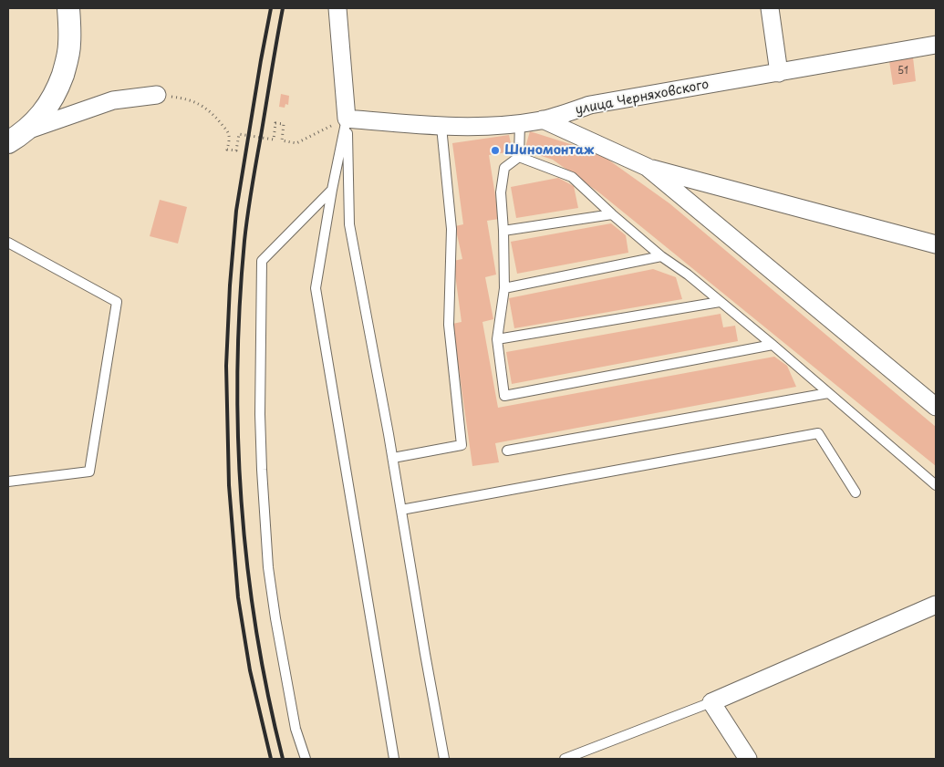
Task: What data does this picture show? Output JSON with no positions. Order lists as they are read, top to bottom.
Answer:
{
  "streets": {
    "street": ["улица Черняховского"]
  },
  "places": ["Шиномонтаж"],
  "house_numbers": ["51"]
}
